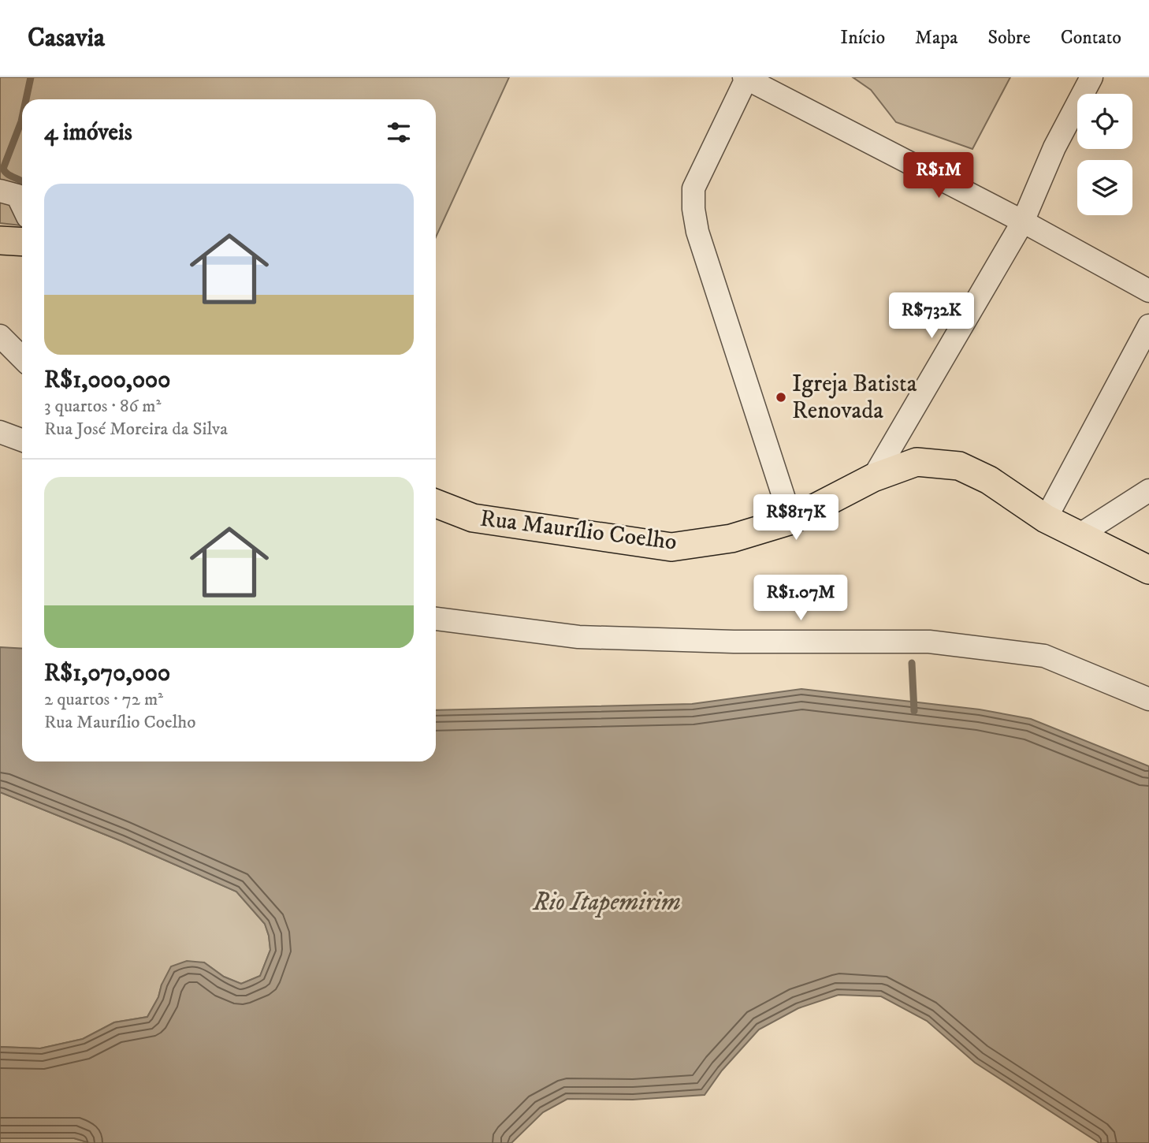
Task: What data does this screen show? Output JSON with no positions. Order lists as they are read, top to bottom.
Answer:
{
  "streets": {
    "main road": ["Rua Maurílio Coelho"]
  },
  "water": ["Rio Itapemirim"],
  "places": ["Igreja Batista Renovada"],
  "page": {
    "header": "Casavia",
    "nav": [
      "Início",
      "Mapa",
      "Sobre",
      "Contato"
    ],
    "heading": "4 imóveis",
    "price": [
      "R$1M",
      "R$732K",
      "R$817K",
      "R$1.07M"
    ],
    "list": [
      {
        "name": "R$1,000,000",
        "note": "3 quartos · 86 m² · Rua José Moreira da Silva"
      },
      {
        "name": "R$1,070,000",
        "note": "2 quartos · 72 m² · Rua Maurílio Coelho"
      }
    ]
  }
}
